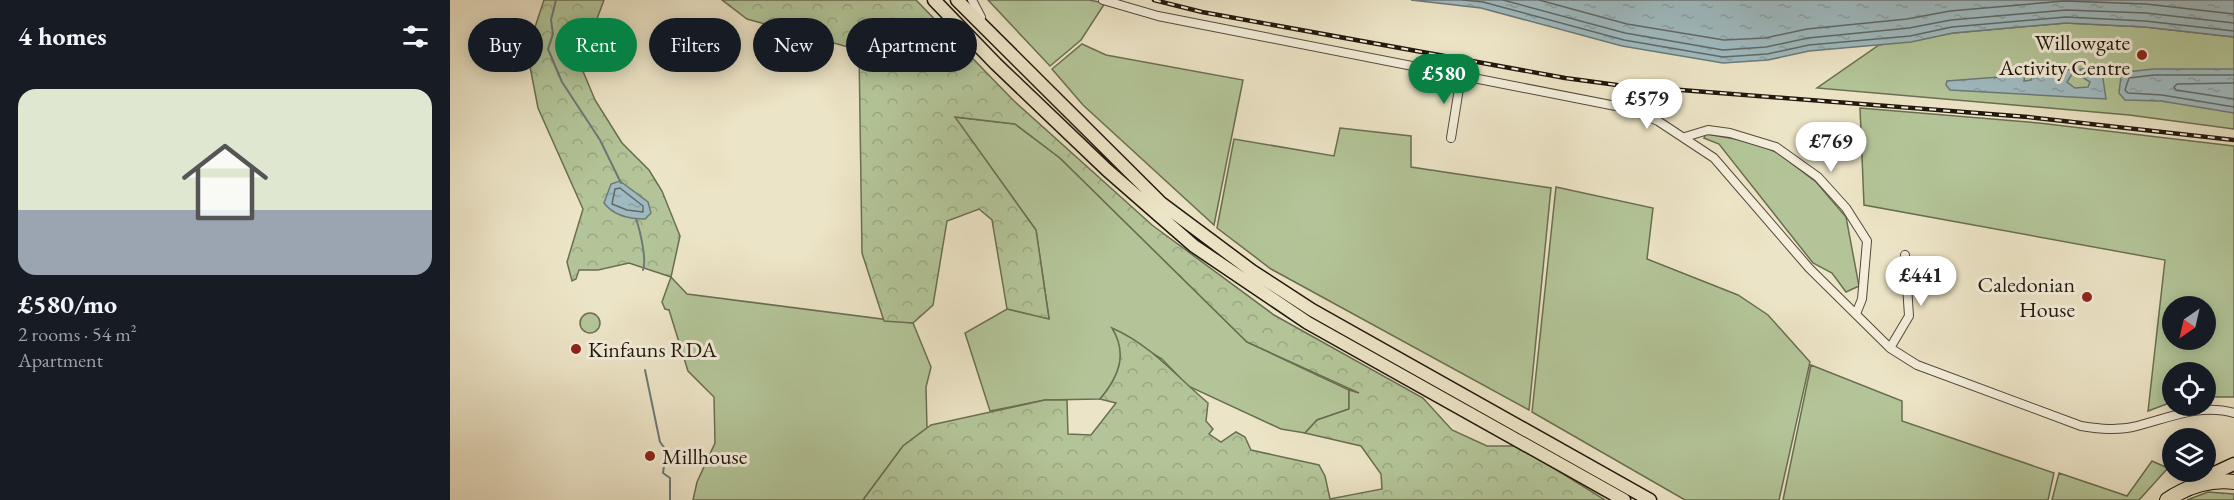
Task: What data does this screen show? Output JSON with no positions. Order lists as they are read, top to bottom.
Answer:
{
  "places": [
    "Willowgate Activity Centre",
    "Caledonian House",
    "Kinfauns RDA",
    "Millhouse"
  ],
  "north": "bottom left",
  "page": {
    "heading": "4 homes",
    "chip": [
      "Buy",
      "Rent",
      "Filters",
      "New",
      "Apartment"
    ],
    "price": [
      "£580",
      "£579",
      "£769",
      "£441"
    ],
    "list": [
      {
        "name": "£580/mo",
        "note": "2 rooms · 54 m² · Apartment"
      }
    ]
  }
}
